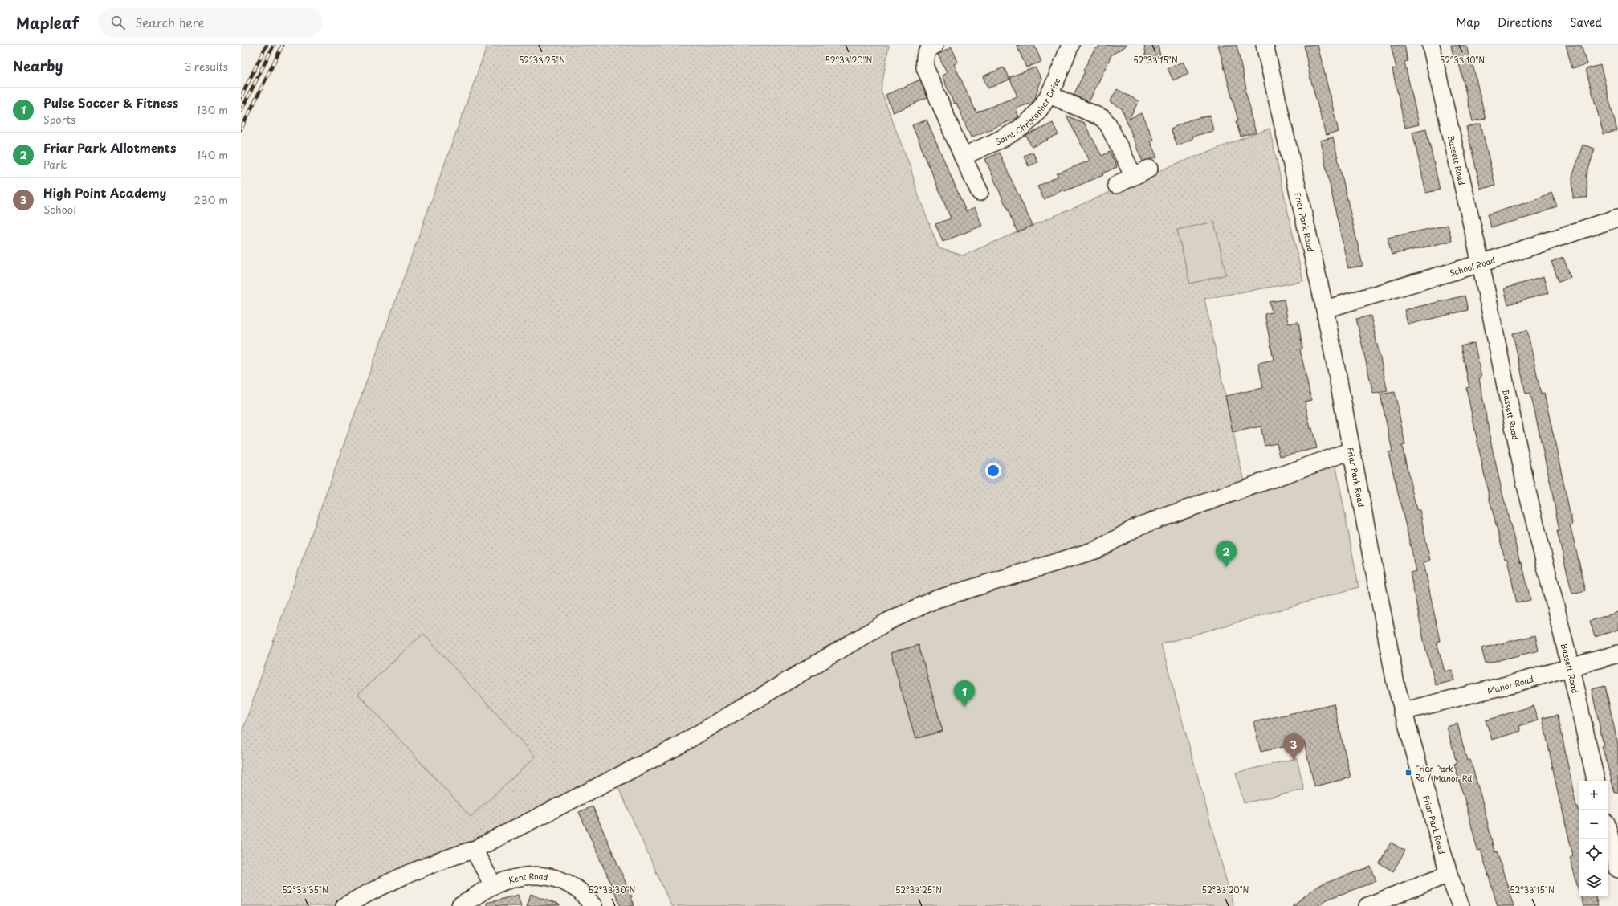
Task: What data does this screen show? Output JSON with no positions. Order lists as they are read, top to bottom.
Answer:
{
  "streets": {
    "street": [
      "Saint Christopher Drive",
      "Bassett Road",
      "Friar Park Road",
      "School Road",
      "Manor Road",
      "Kent Road"
    ]
  },
  "crossings": [
    ["Bassett Road", "School Road"],
    ["Bassett Road", "Manor Road"],
    ["Friar Park Road", "School Road"],
    ["Friar Park Road", "Manor Road"]
  ],
  "places": {
    "transit": ["Friar Park Rd / Manor Rd"]
  },
  "page": {
    "header": "Mapleaf",
    "search": "Search here",
    "nav": ["Map", "Directions", "Saved"],
    "heading": ["Nearby", "3 results"],
    "list": [
      {
        "mark": "1",
        "name": "Pulse Soccer & Fitness",
        "note": "Sports",
        "value": "130 m"
      },
      {
        "mark": "2",
        "name": "Friar Park Allotments",
        "note": "Park",
        "value": "140 m"
      },
      {
        "mark": "3",
        "name": "High Point Academy",
        "note": "School",
        "value": "230 m"
      }
    ],
    "pins": ["2", "1", "3"],
    "map_buttons": ["+", "−"]
  },
  "coordinates": [
    "52°33'25\"N",
    "52°33'20\"N",
    "52°33'15\"N",
    "52°33'10\"N",
    "52°33'35\"N",
    "52°33'30\"N"
  ]
}
